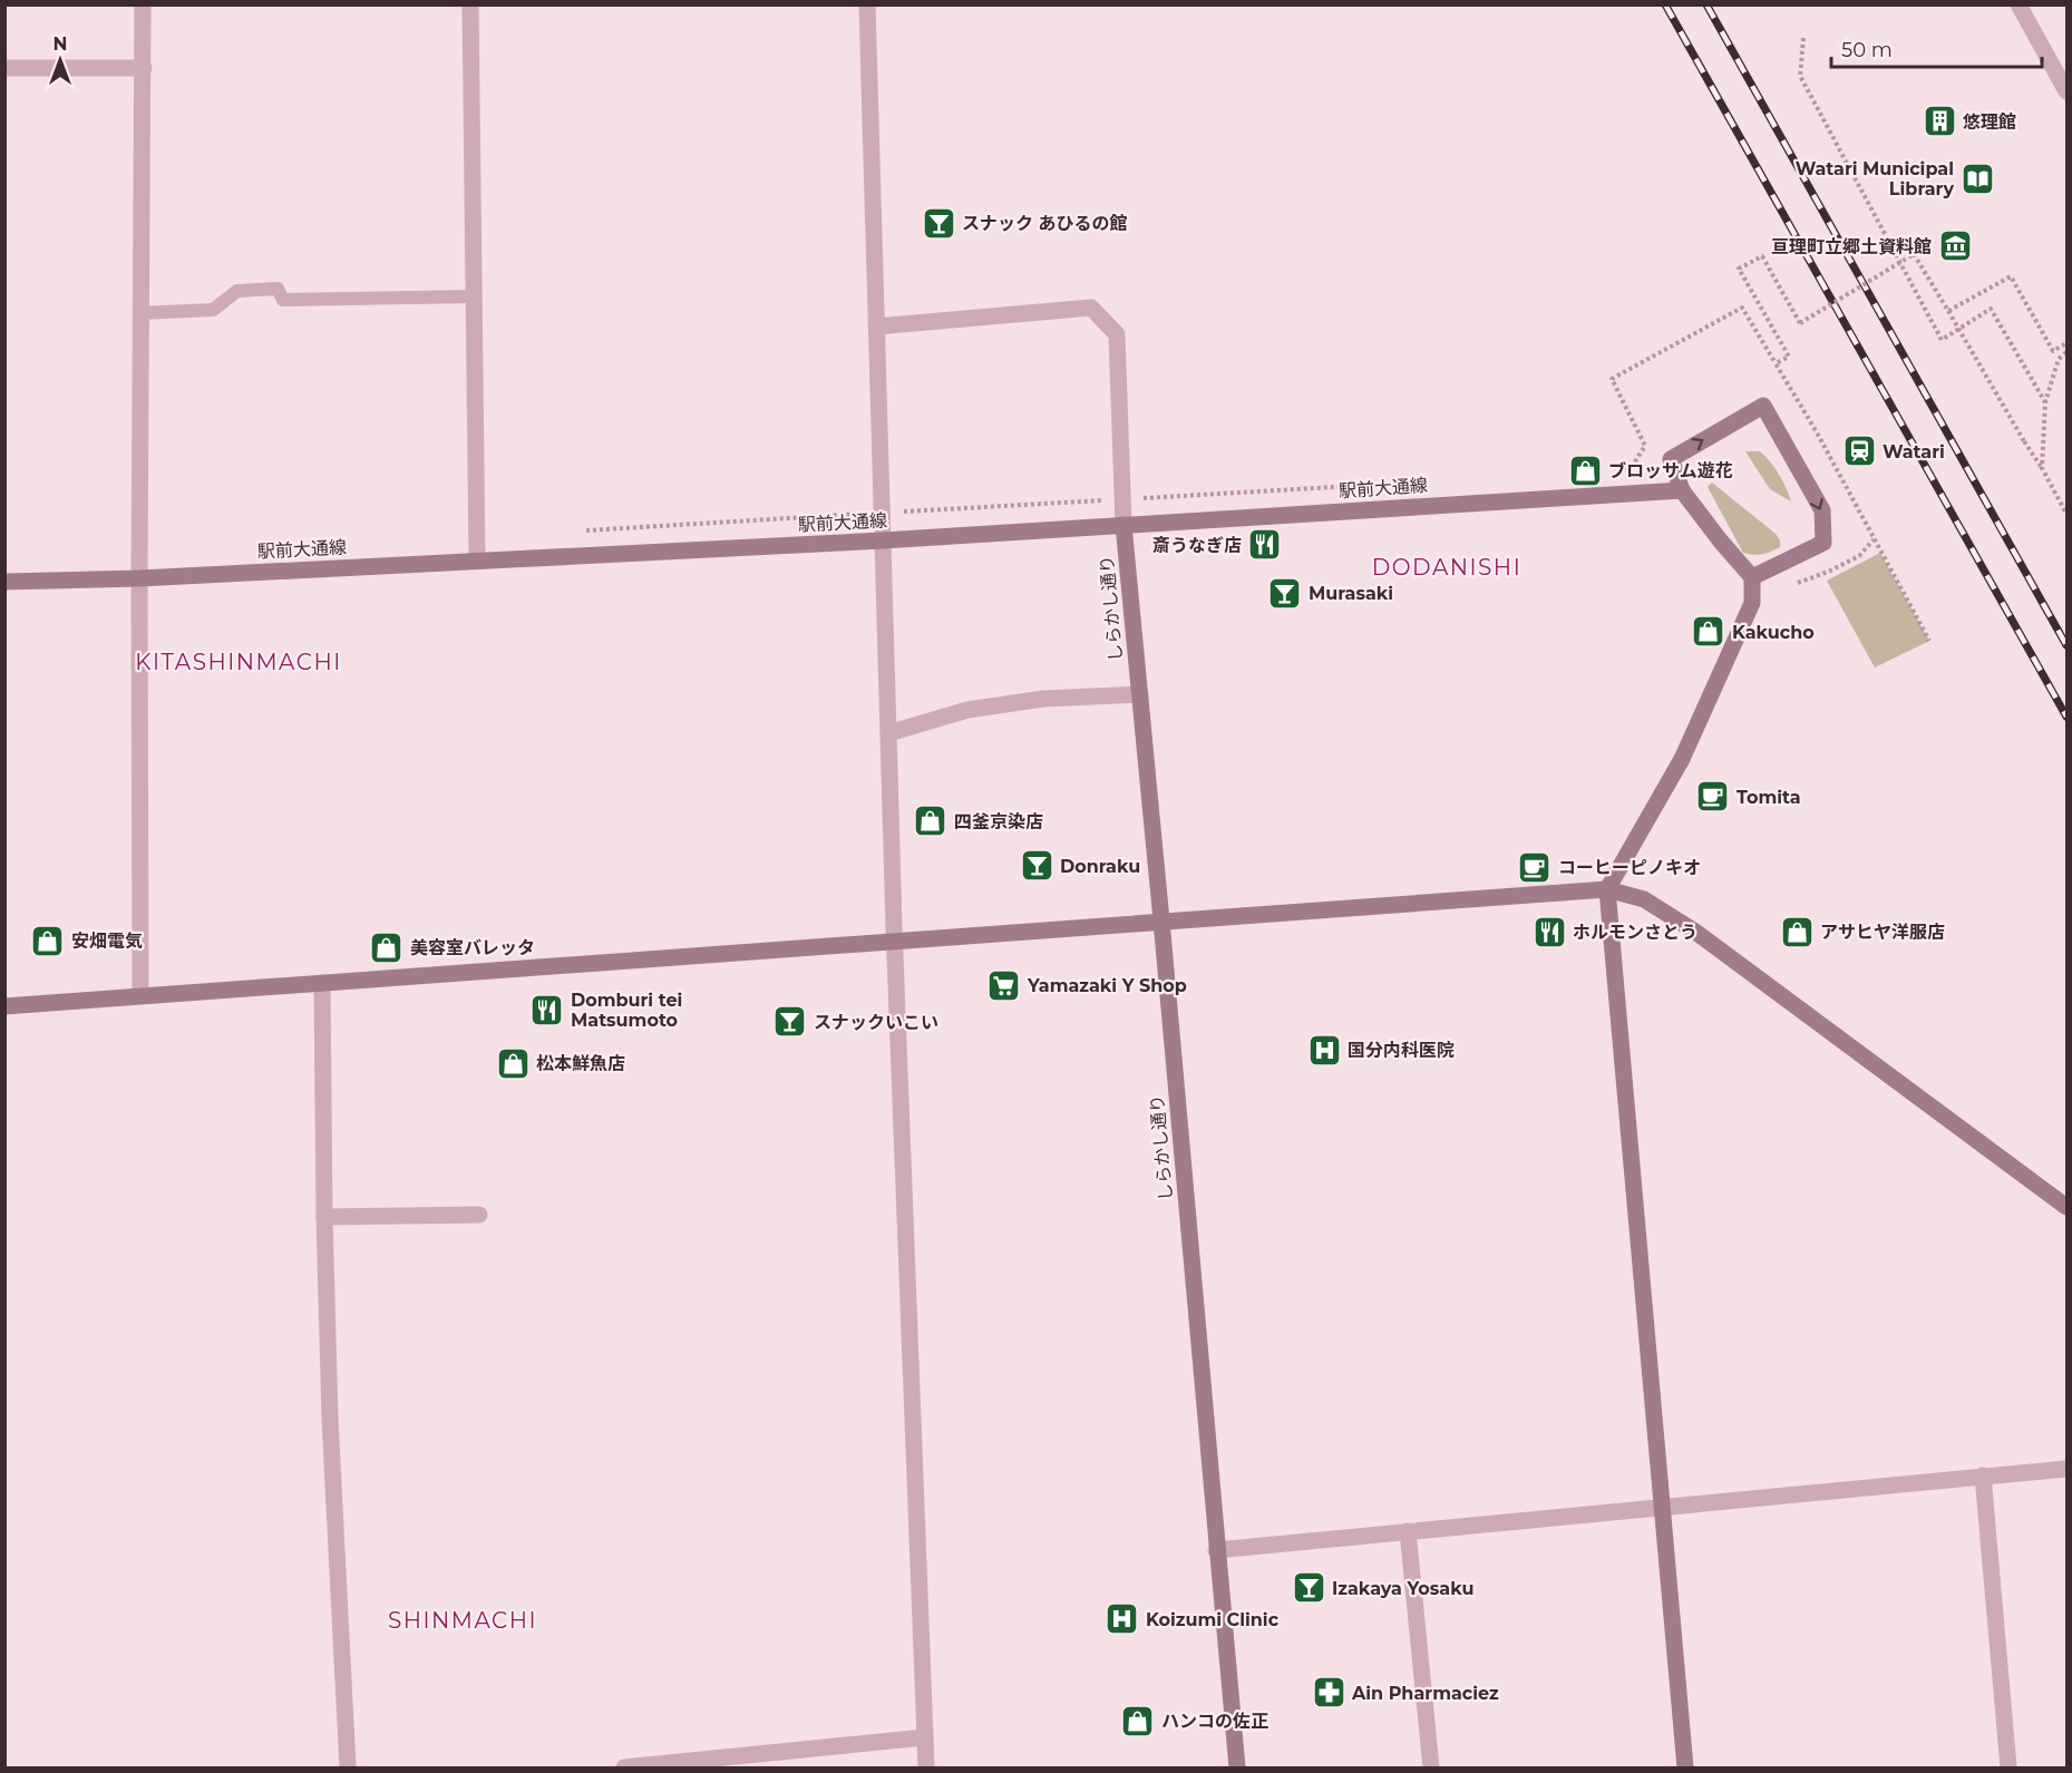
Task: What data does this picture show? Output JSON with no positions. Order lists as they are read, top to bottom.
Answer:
{
  "streets": {
    "street": ["駅前大通線", "しらかし通り"]
  },
  "crossings": [
    ["駅前大通線", "しらかし通り"]
  ],
  "districts": ["DODANISHI", "KITASHINMACHI", "SHINMACHI"],
  "places": {
    "building": ["悠理館"],
    "library": ["Watari Municipal Library"],
    "bar": [
      "スナック あひるの館",
      "Murasaki",
      "Donraku",
      "スナックいこい",
      "Izakaya Yosaku"
    ],
    "museum": ["亘理町立郷土資料館"],
    "station": ["Watari"],
    "shop": [
      "ブロッサム遊花",
      "Kakucho",
      "四釜京染店",
      "アサヒヤ洋服店",
      "安畑電気",
      "美容室バレッタ",
      "松本鮮魚店",
      "ハンコの佐正"
    ],
    "restaurant": ["斎うなぎ店", "ホルモンさとう", "Domburi tei Matsumoto"],
    "cafe": ["Tomita", "コーヒーピノキオ"],
    "supermarket": ["Yamazaki Y Shop"],
    "hospital": ["国分内科医院", "Koizumi Clinic"],
    "pharmacy": ["Ain Pharmaciez"]
  },
  "scale_bar": "50 m",
  "north": "top"
}
